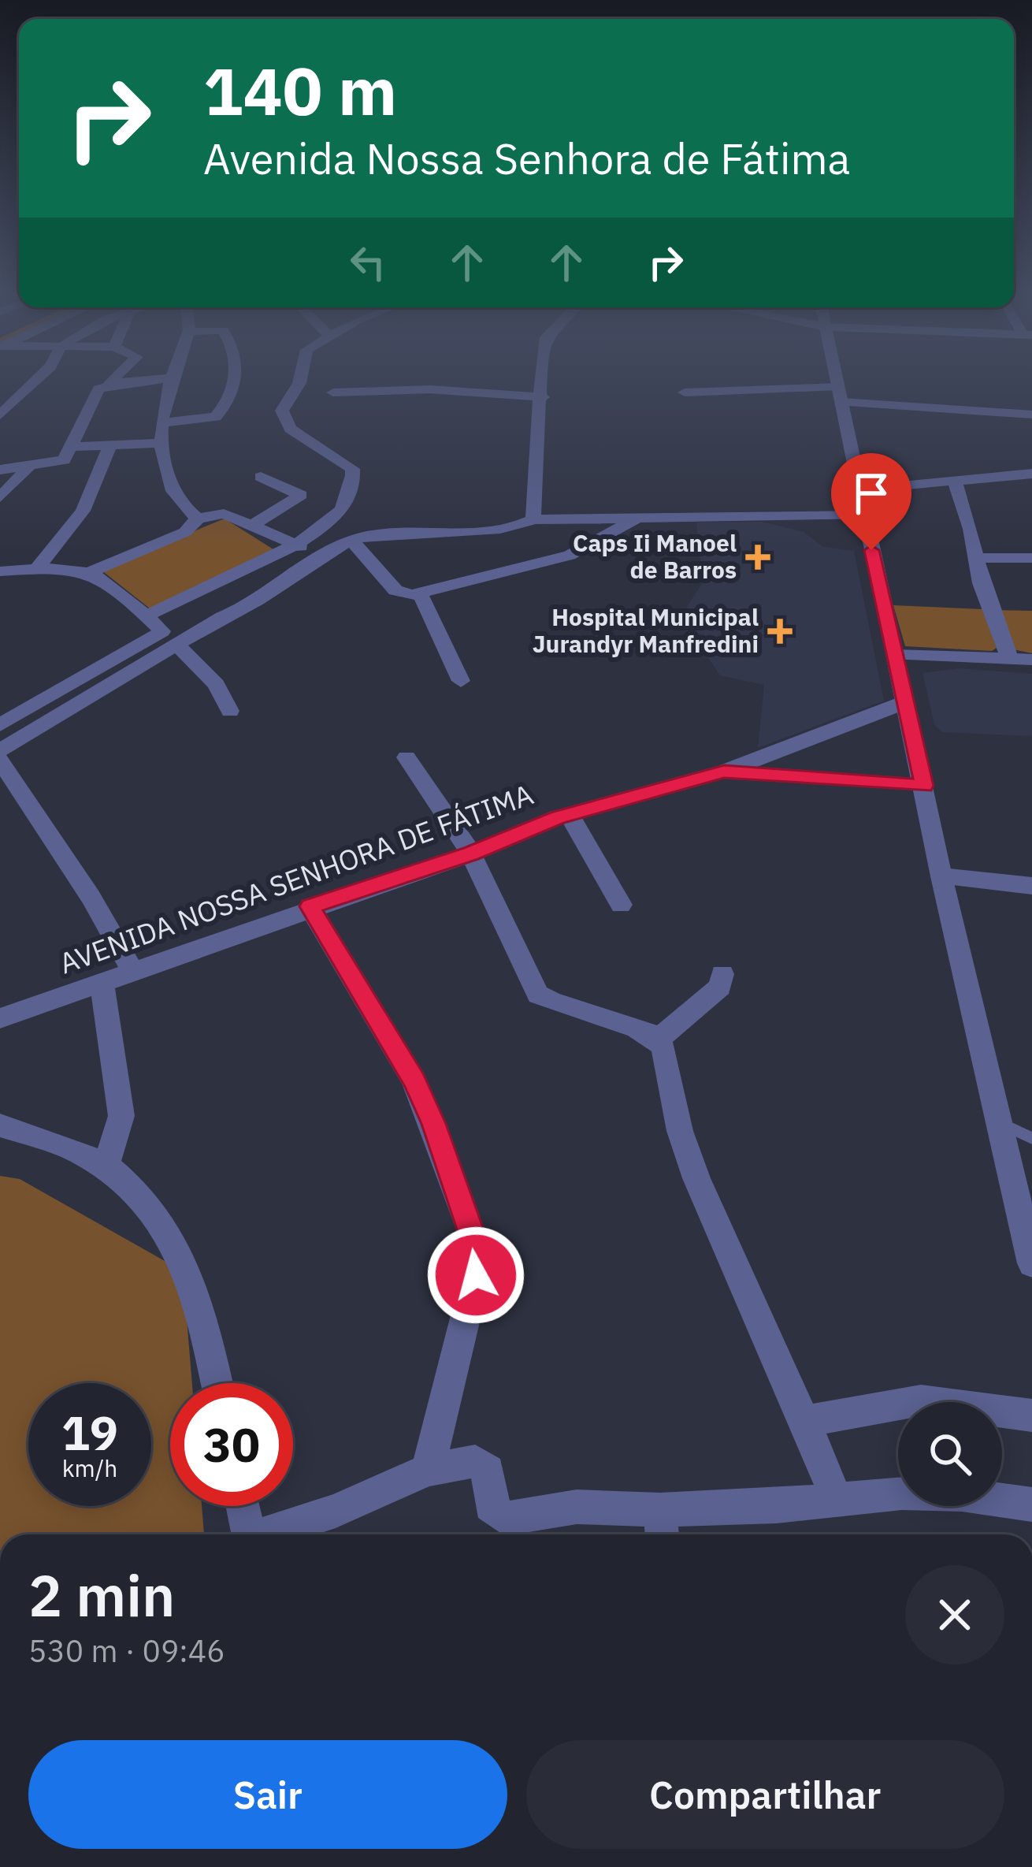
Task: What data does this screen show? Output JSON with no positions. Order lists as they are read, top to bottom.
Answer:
{
  "streets": {
    "street": ["AVENIDA NOSSA SENHORA DE FÁTIMA"]
  },
  "places": {
    "health": ["Caps Ii Manoel de Barros", "Hospital Municipal Jurandyr Manfredini"]
  },
  "page": {
    "turn": ["140 m", "Avenida Nossa Senhora de Fátima"],
    "speed": "19 km/h",
    "limit": "30",
    "heading": ["2 min", "530 m · 09:46"],
    "buttons": ["Sair", "Compartilhar"]
  }
}
